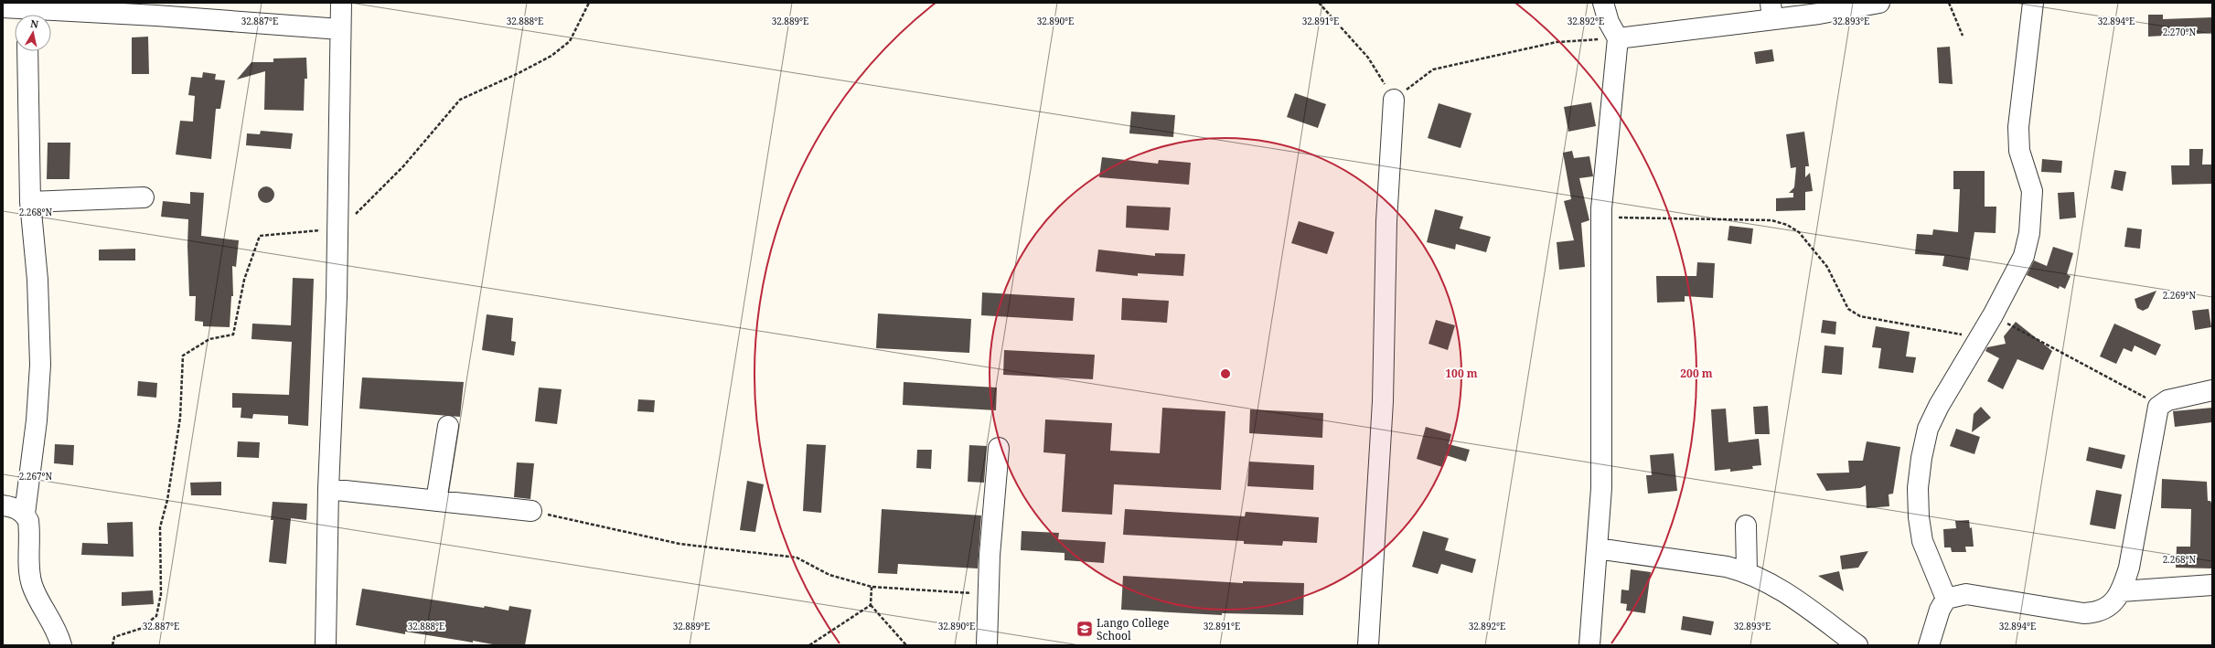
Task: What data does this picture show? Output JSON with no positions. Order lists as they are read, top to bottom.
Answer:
{
  "places": {
    "school or university": ["Lango College School"]
  },
  "north": "top",
  "coordinates": [
    "32.887°E",
    "32.888°E",
    "32.889°E",
    "32.890°E",
    "32.891°E",
    "32.892°E",
    "32.893°E",
    "32.894°E",
    "2.270°N",
    "2.268°N",
    "2.269°N",
    "2.267°N"
  ],
  "rings": ["100 m", "200 m"]
}
